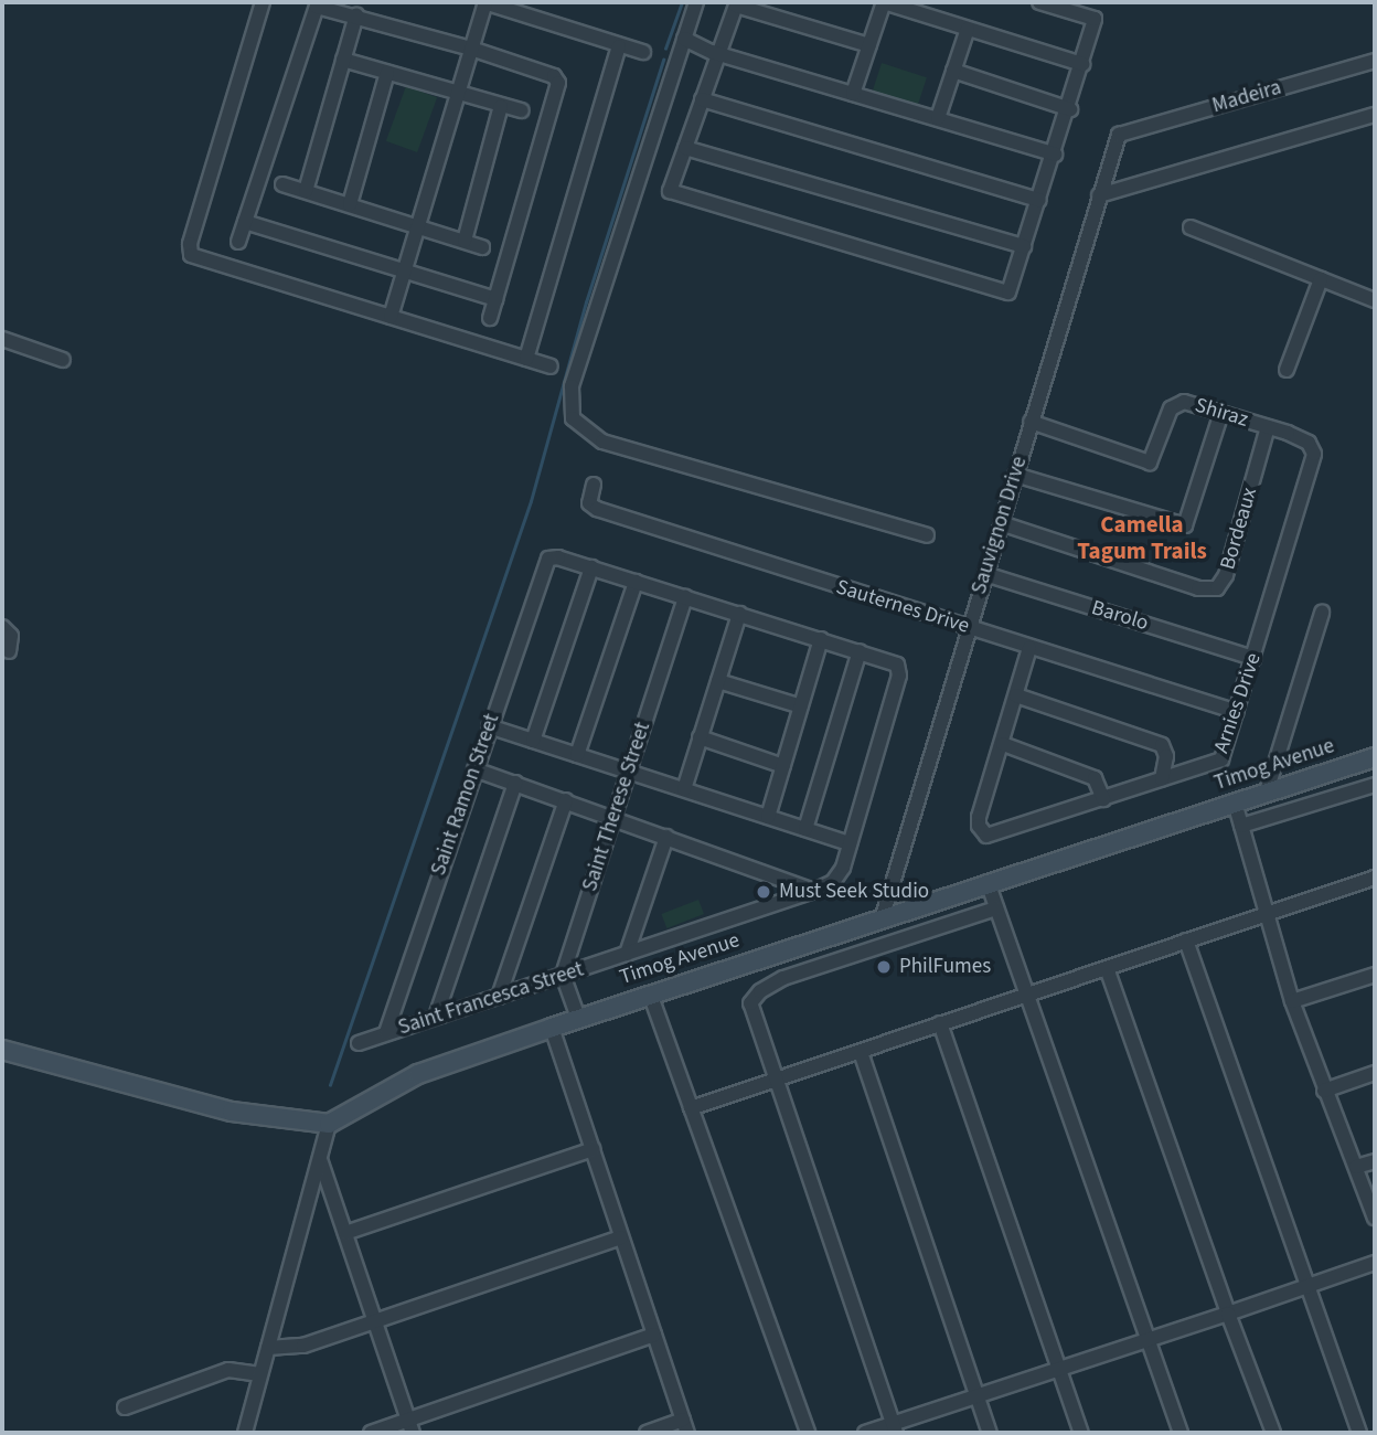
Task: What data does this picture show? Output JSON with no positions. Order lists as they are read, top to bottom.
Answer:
{
  "streets": {
    "main road": ["Timog Avenue"],
    "street": [
      "Madeira",
      "Shiraz",
      "Sauvignon Drive",
      "Bordeaux",
      "Sauternes Drive",
      "Barolo",
      "Arnies Drive",
      "Saint Ramon Street",
      "Saint Therese Street",
      "Saint Francesca Street"
    ]
  },
  "crossings": [
    ["Madeira", "Sauvignon Drive"],
    ["Shiraz", "Sauvignon Drive"],
    ["Shiraz", "Bordeaux"],
    ["Shiraz", "Arnies Drive"],
    ["Sauvignon Drive", "Bordeaux"],
    ["Sauvignon Drive", "Sauternes Drive"],
    ["Sauvignon Drive", "Barolo"],
    ["Sauvignon Drive", "Timog Avenue"],
    ["Sauternes Drive", "Arnies Drive"],
    ["Barolo", "Arnies Drive"],
    ["Saint Ramon Street", "Saint Francesca Street"],
    ["Saint Therese Street", "Saint Francesca Street"]
  ],
  "districts": ["Camella Tagum Trails"],
  "places": ["Must Seek Studio", "PhilFumes"]
}
